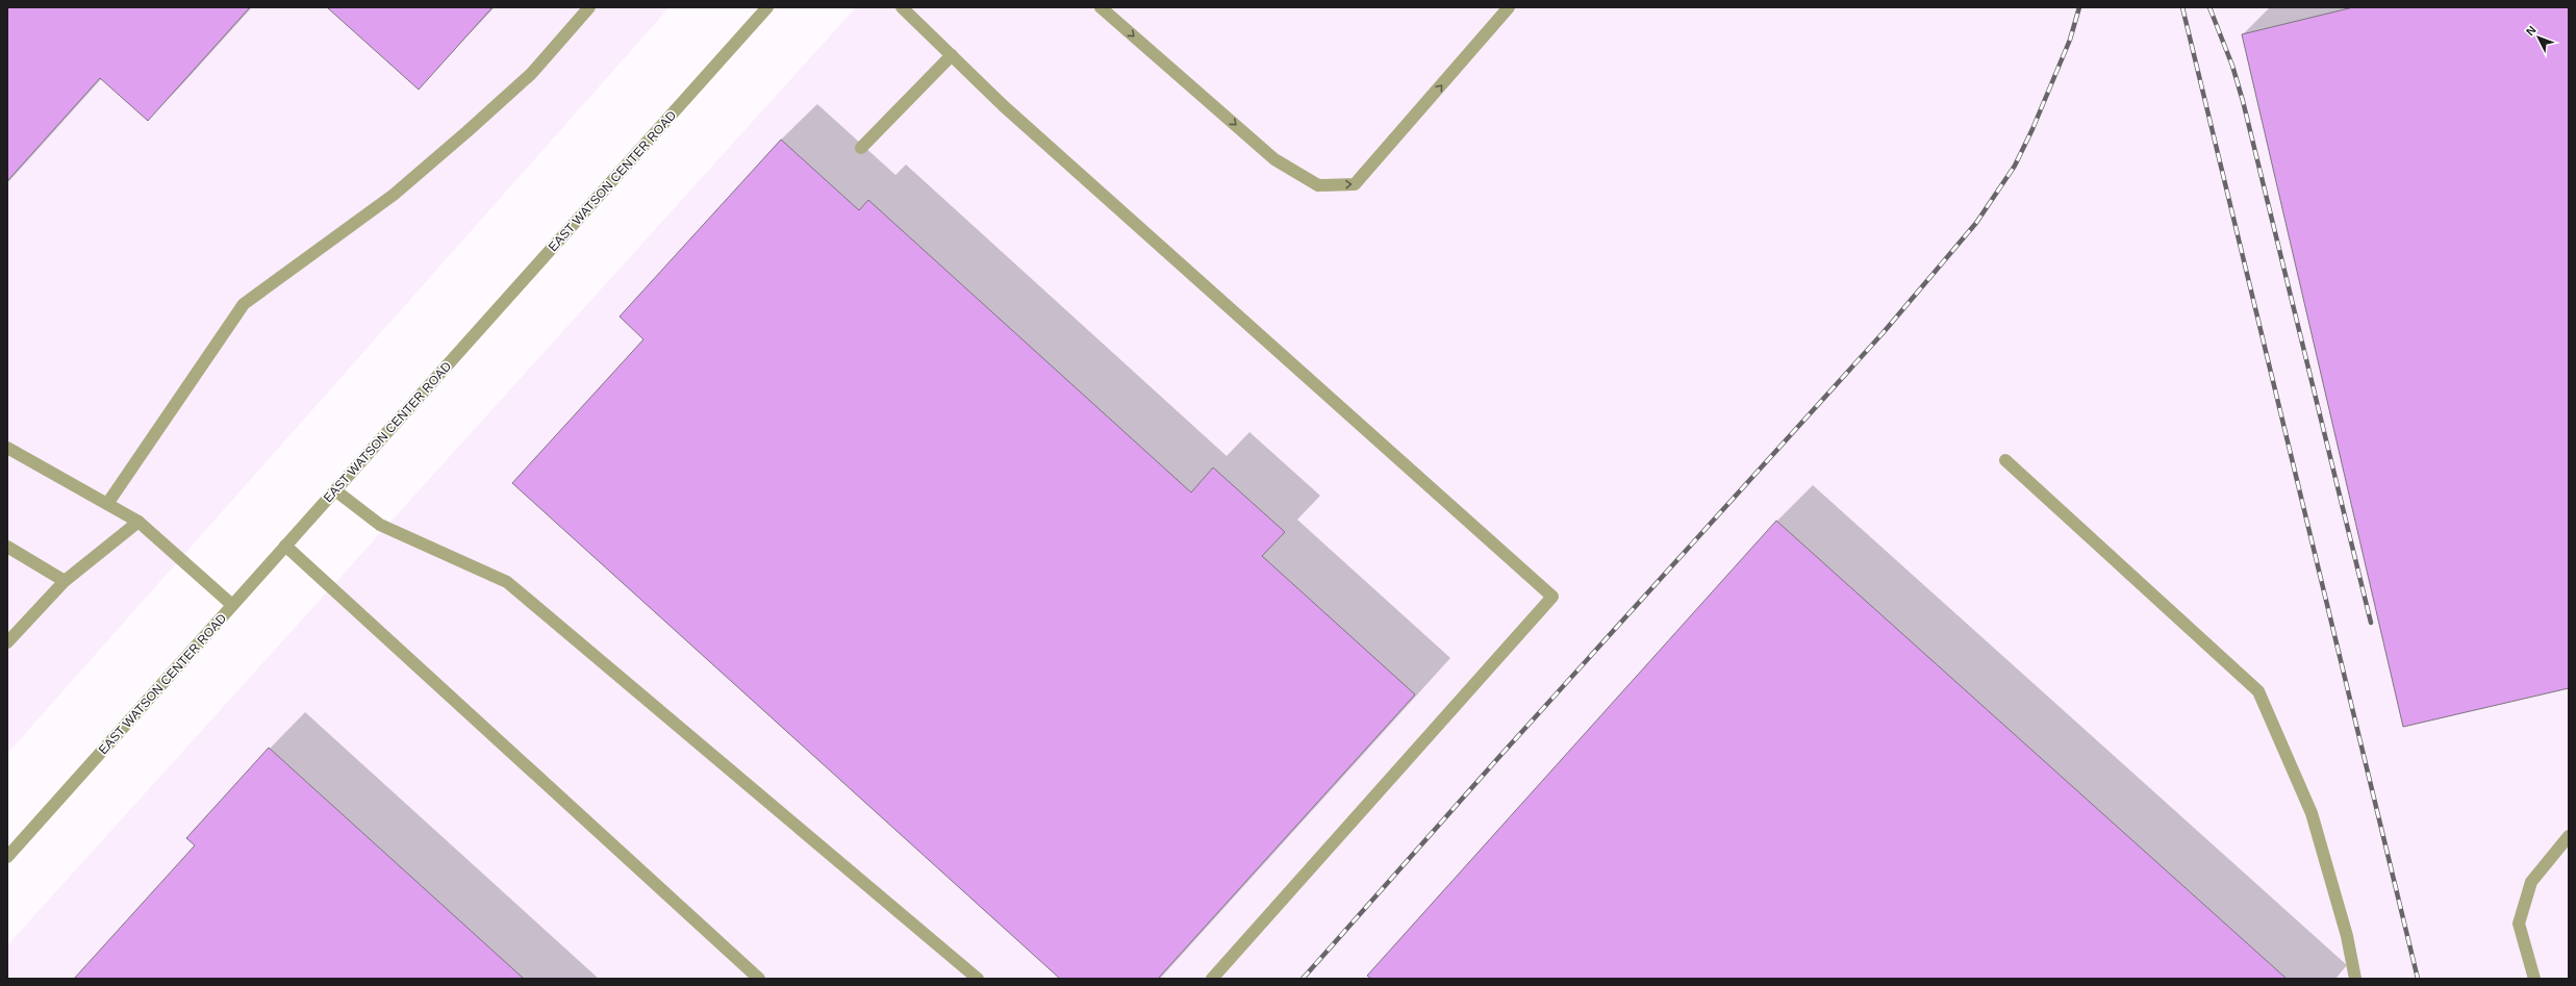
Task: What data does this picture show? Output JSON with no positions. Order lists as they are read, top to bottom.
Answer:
{
  "streets": {
    "street": ["EAST WATSON CENTER ROAD"]
  },
  "north": "top left"
}
